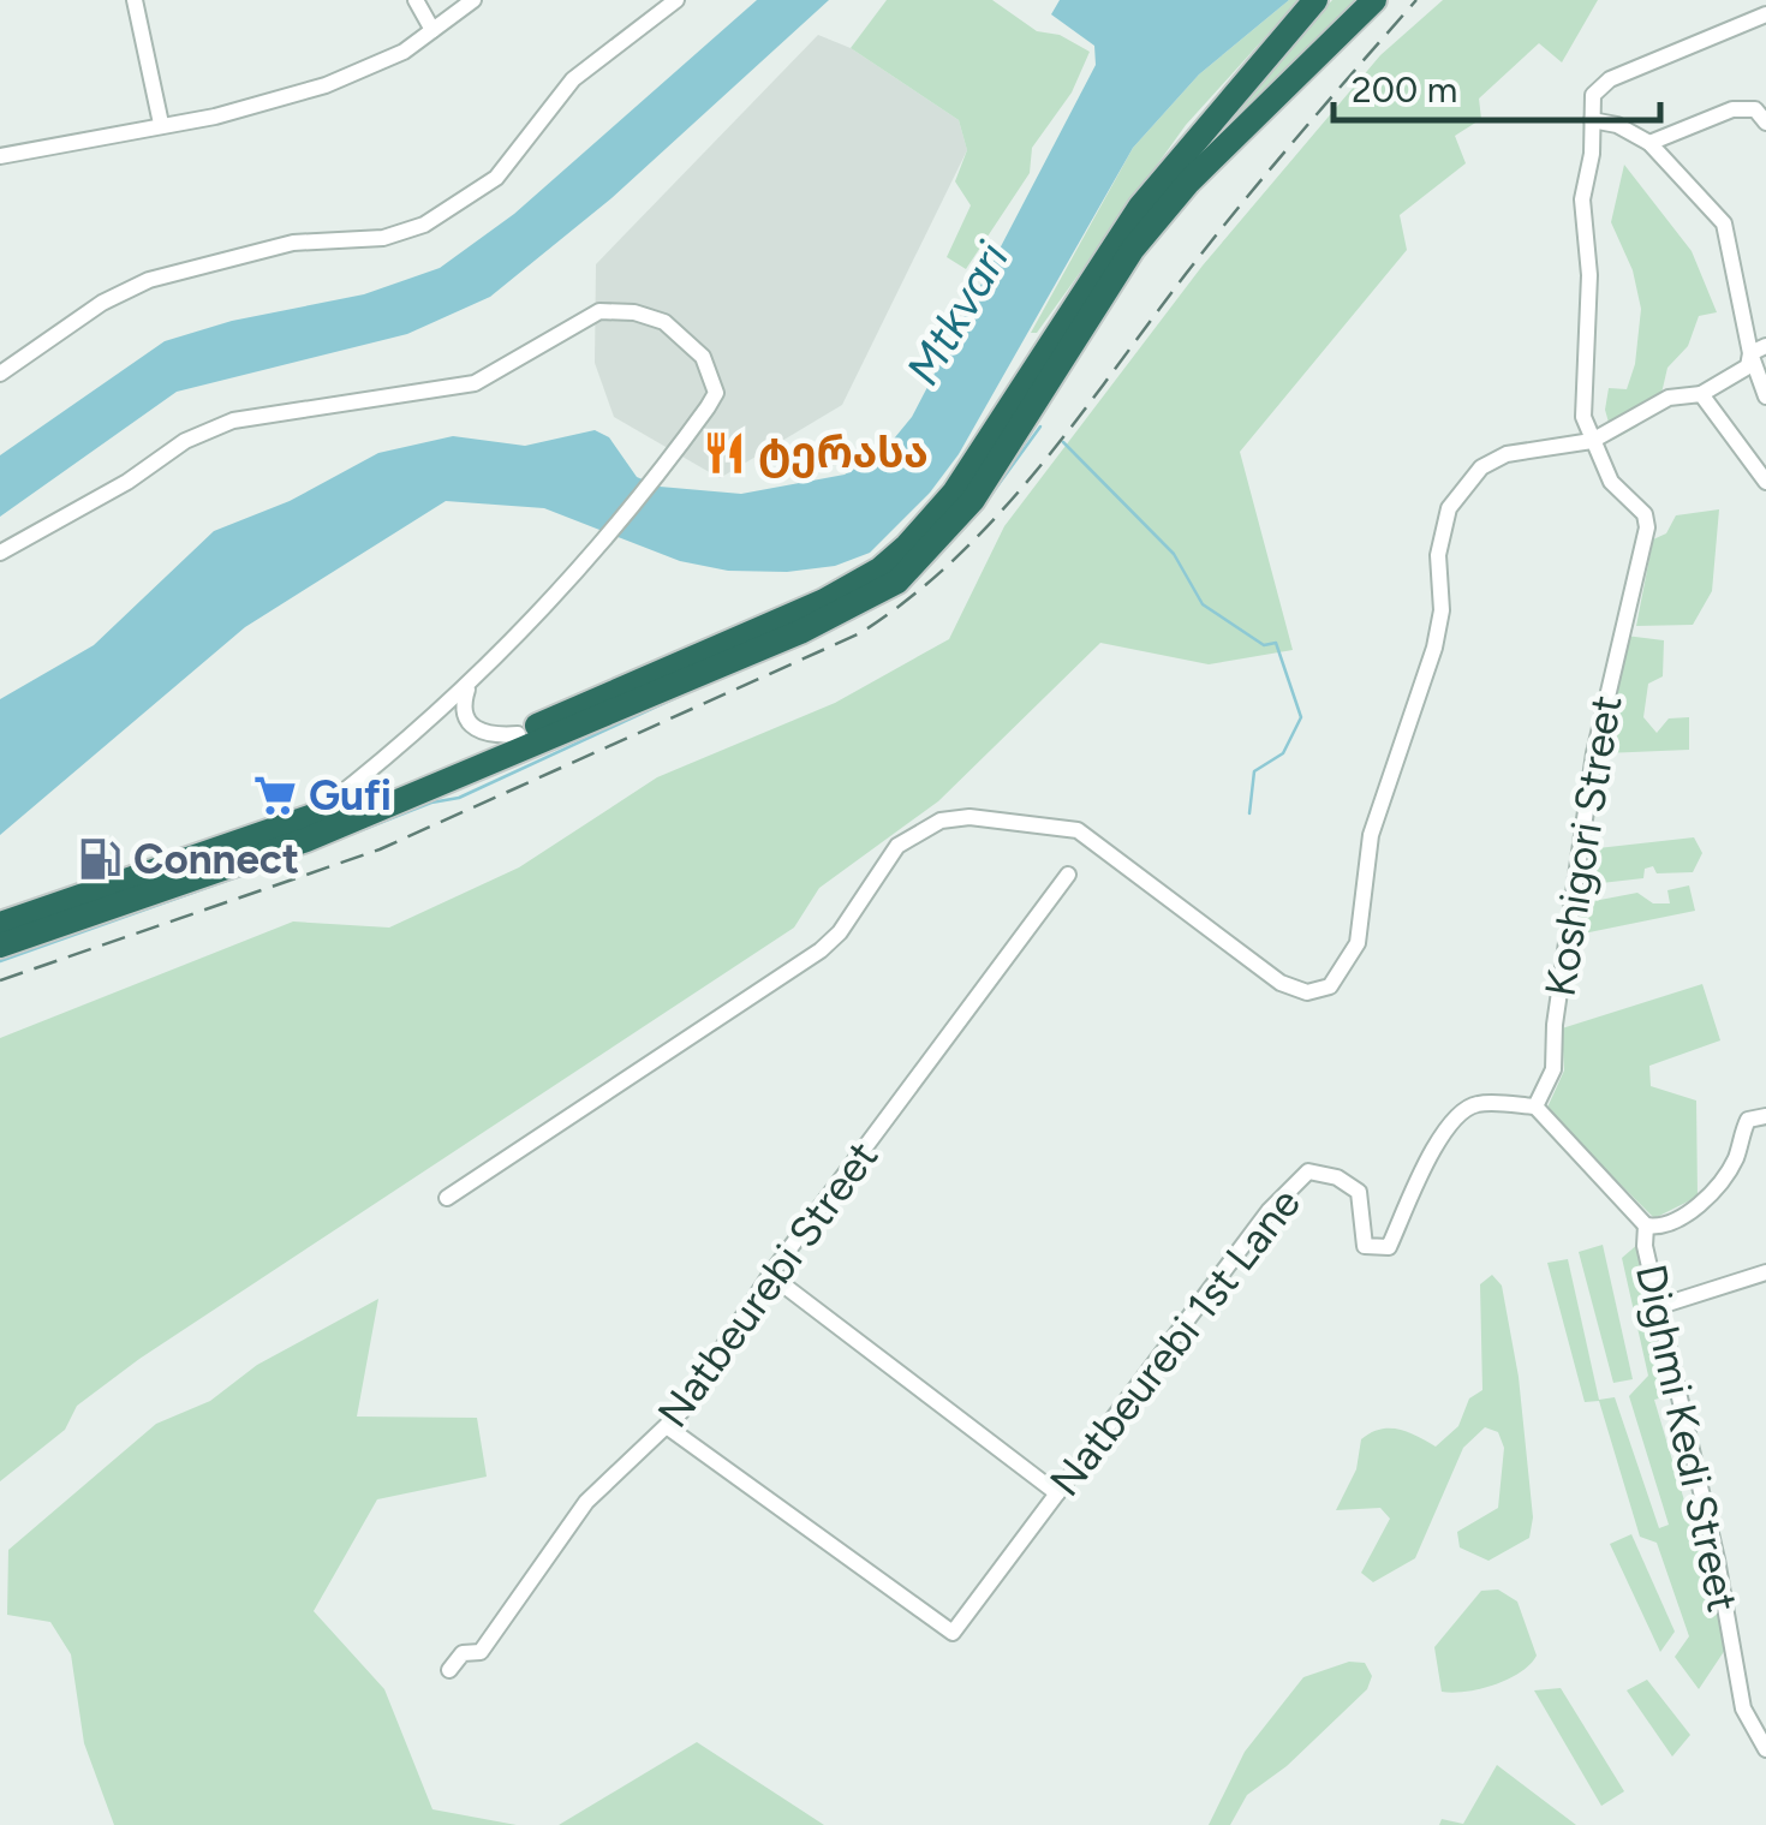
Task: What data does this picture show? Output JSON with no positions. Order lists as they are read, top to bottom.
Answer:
{
  "streets": {
    "street": [
      "Koshigori Street",
      "Natbeurebi Street",
      "Natbeurebi 1st Lane",
      "Dighmi Kedi Street"
    ]
  },
  "crossings": [
    ["Koshigori Street", "Natbeurebi 1st Lane"],
    ["Natbeurebi Street", "Natbeurebi 1st Lane"]
  ],
  "water": ["Mtkvari"],
  "places": {
    "restaurant": ["ტერასა"],
    "supermarket": ["Gufi"],
    "fuel station": ["Connect"]
  },
  "scale_bar": "200 m"
}
